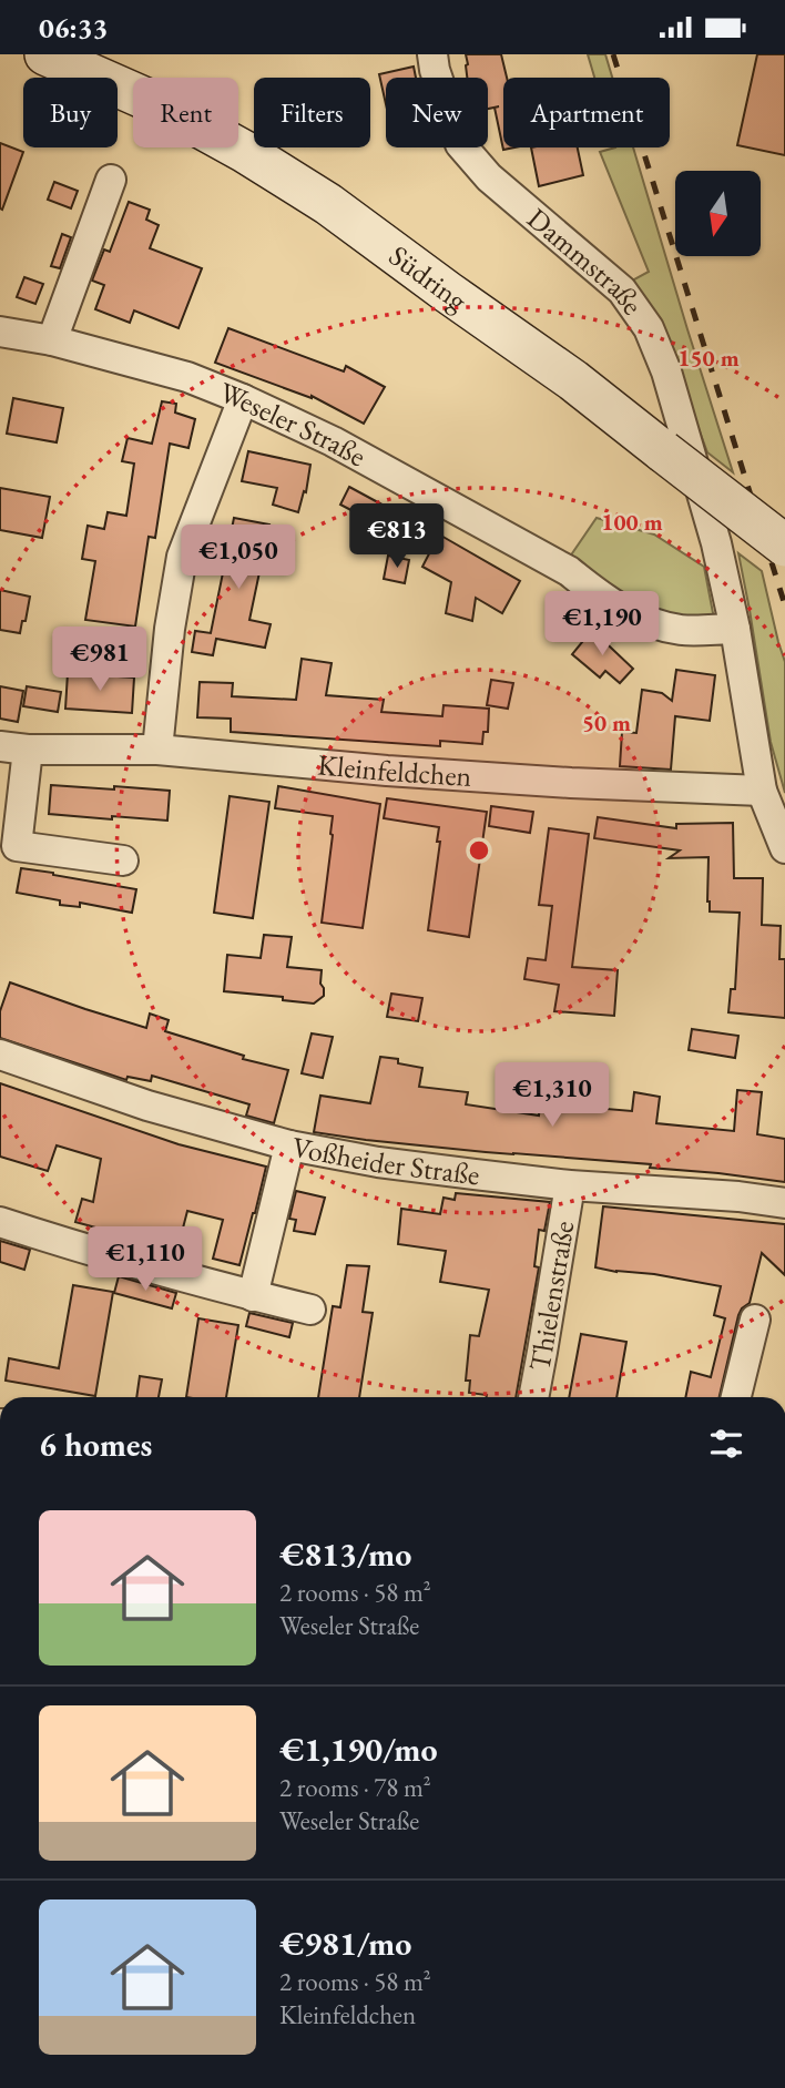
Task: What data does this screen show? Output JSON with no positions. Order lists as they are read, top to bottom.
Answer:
{
  "streets": {
    "main road": ["Südring"],
    "street": [
      "Dammstraße",
      "Weseler Straße",
      "Kleinfeldchen",
      "Voßheider Straße",
      "Thielenstraße"
    ]
  },
  "crossings": [
    ["Dammstraße", "Weseler Straße"],
    ["Voßheider Straße", "Thielenstraße"]
  ],
  "north": "bottom",
  "page": {
    "status": "06:33",
    "chip": [
      "Buy",
      "Rent",
      "Filters",
      "New",
      "Apartment"
    ],
    "price": [
      "€813",
      "€1,050",
      "€1,190",
      "€981",
      "€1,310",
      "€1,110"
    ],
    "heading": "6 homes",
    "list": [
      {
        "name": "€813/mo",
        "note": "2 rooms · 58 m² · Weseler Straße"
      },
      {
        "name": "€1,190/mo",
        "note": "2 rooms · 78 m² · Weseler Straße"
      },
      {
        "name": "€981/mo",
        "note": "2 rooms · 58 m² · Kleinfeldchen"
      }
    ]
  },
  "rings": ["150 m", "100 m", "50 m"]
}
